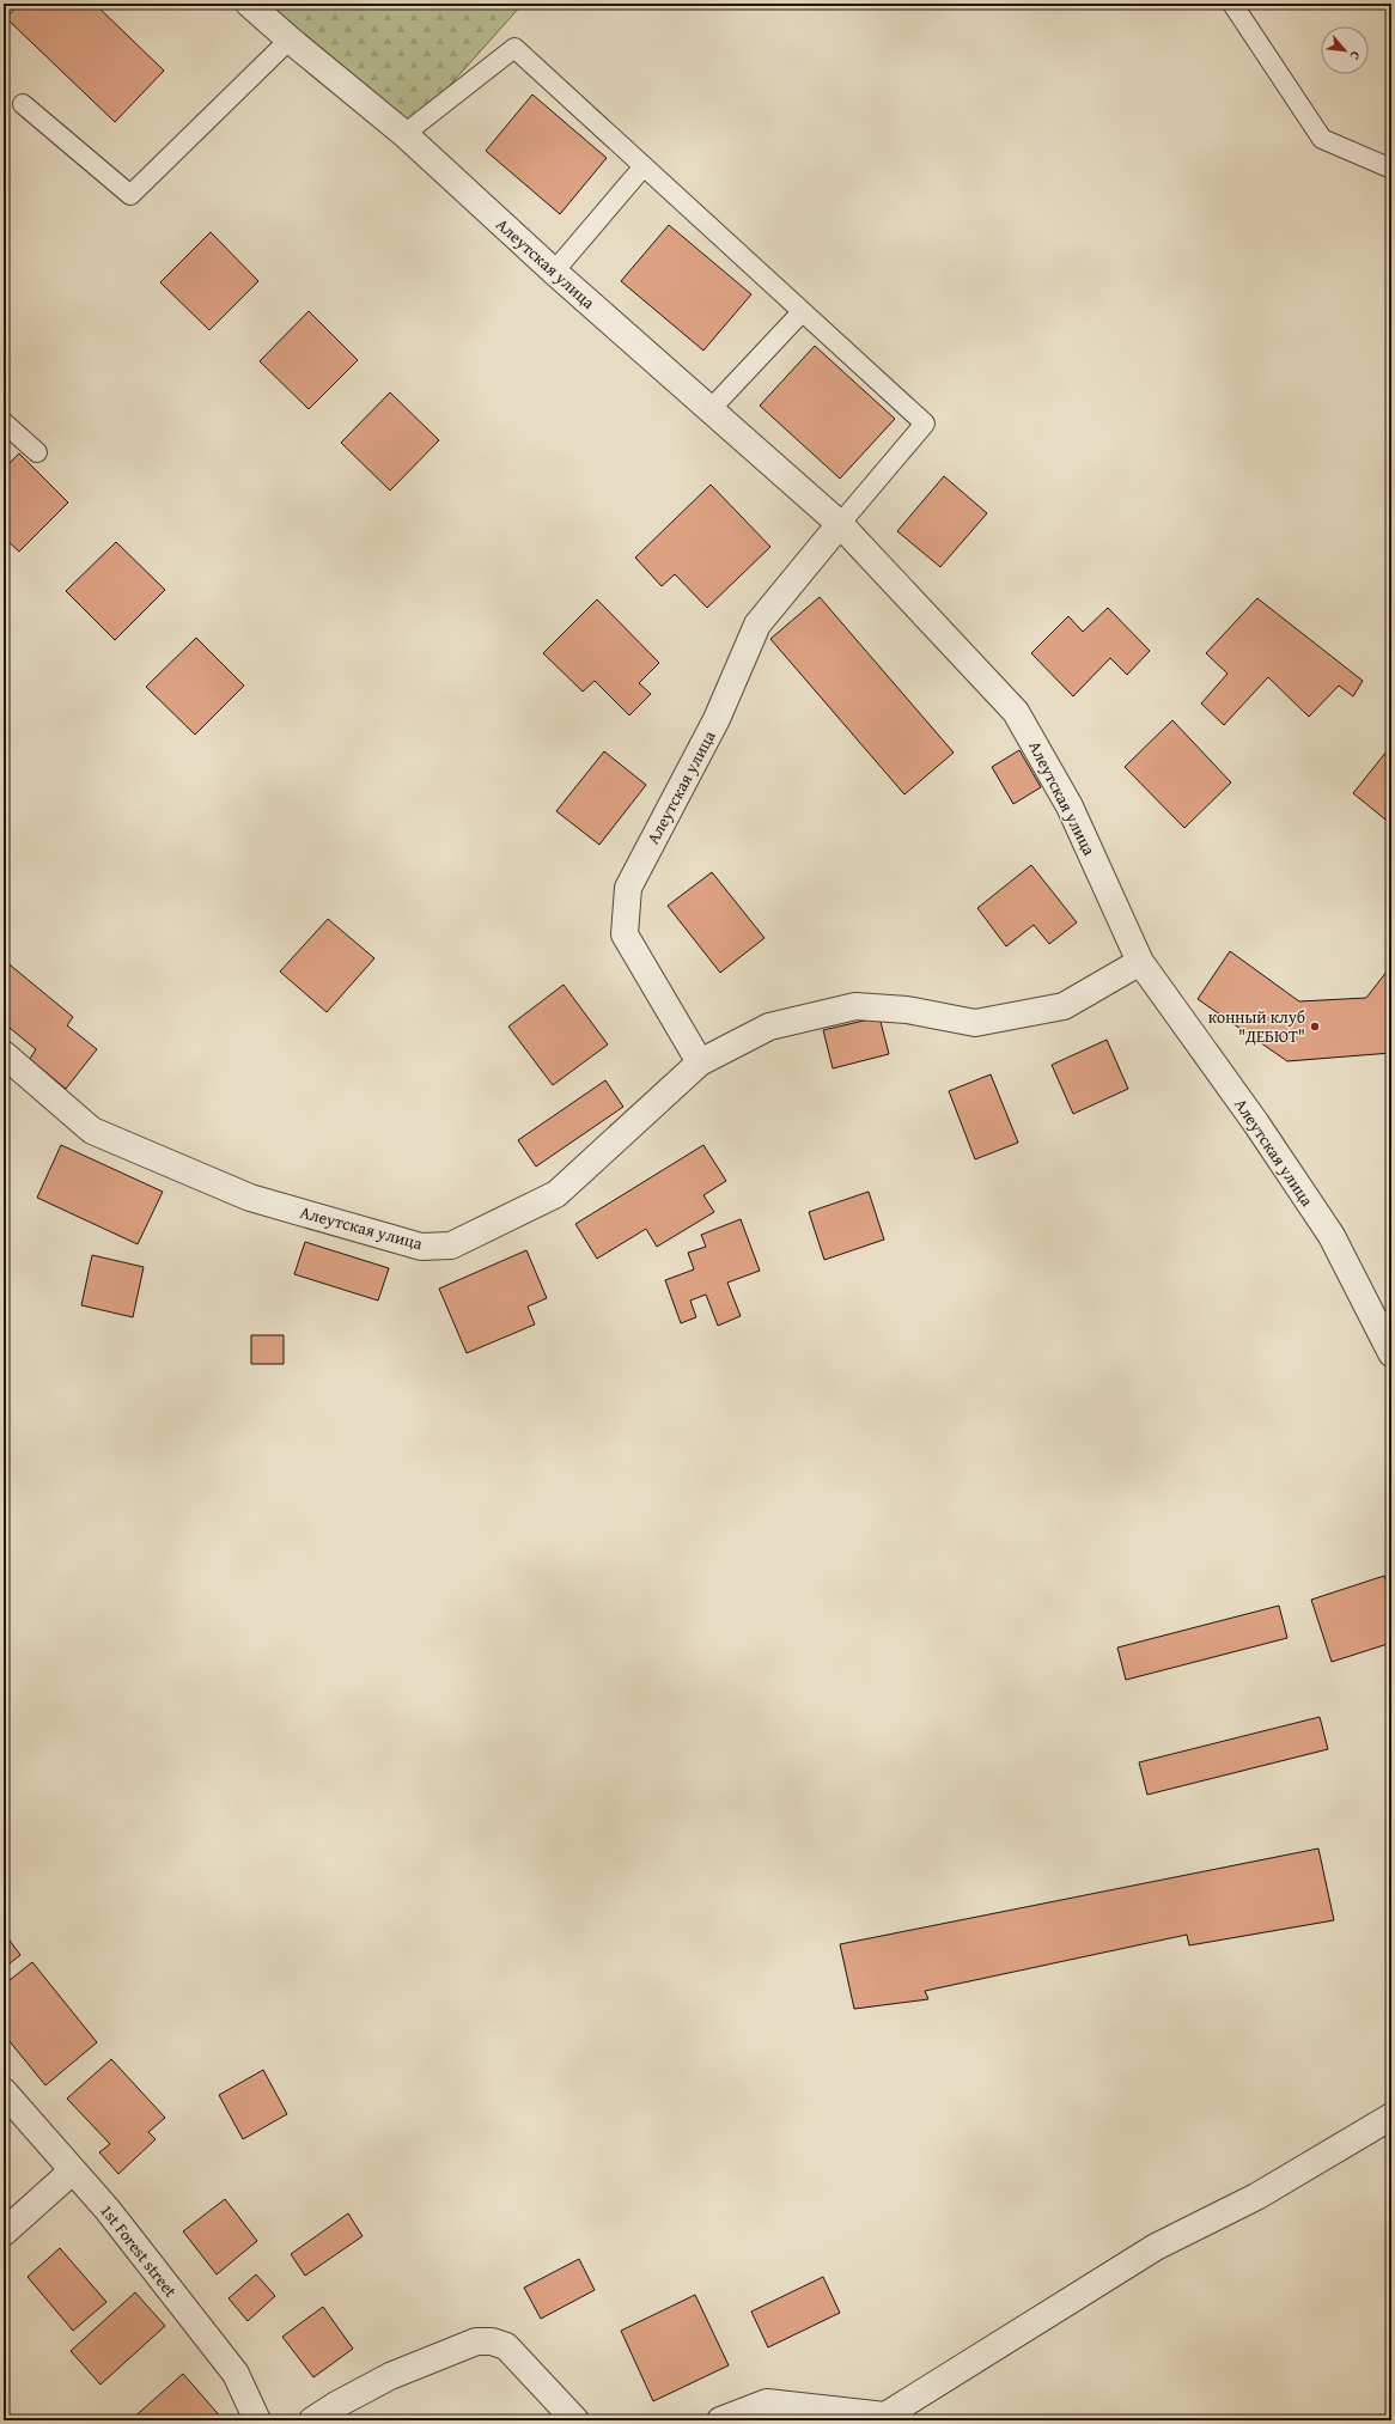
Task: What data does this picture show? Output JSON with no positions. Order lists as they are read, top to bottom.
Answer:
{
  "streets": {
    "street": ["Алеутская улица", "1st Forest street"]
  },
  "places": ["конный клуб \"ДЕБЮТ\""],
  "north": "bottom right"
}
